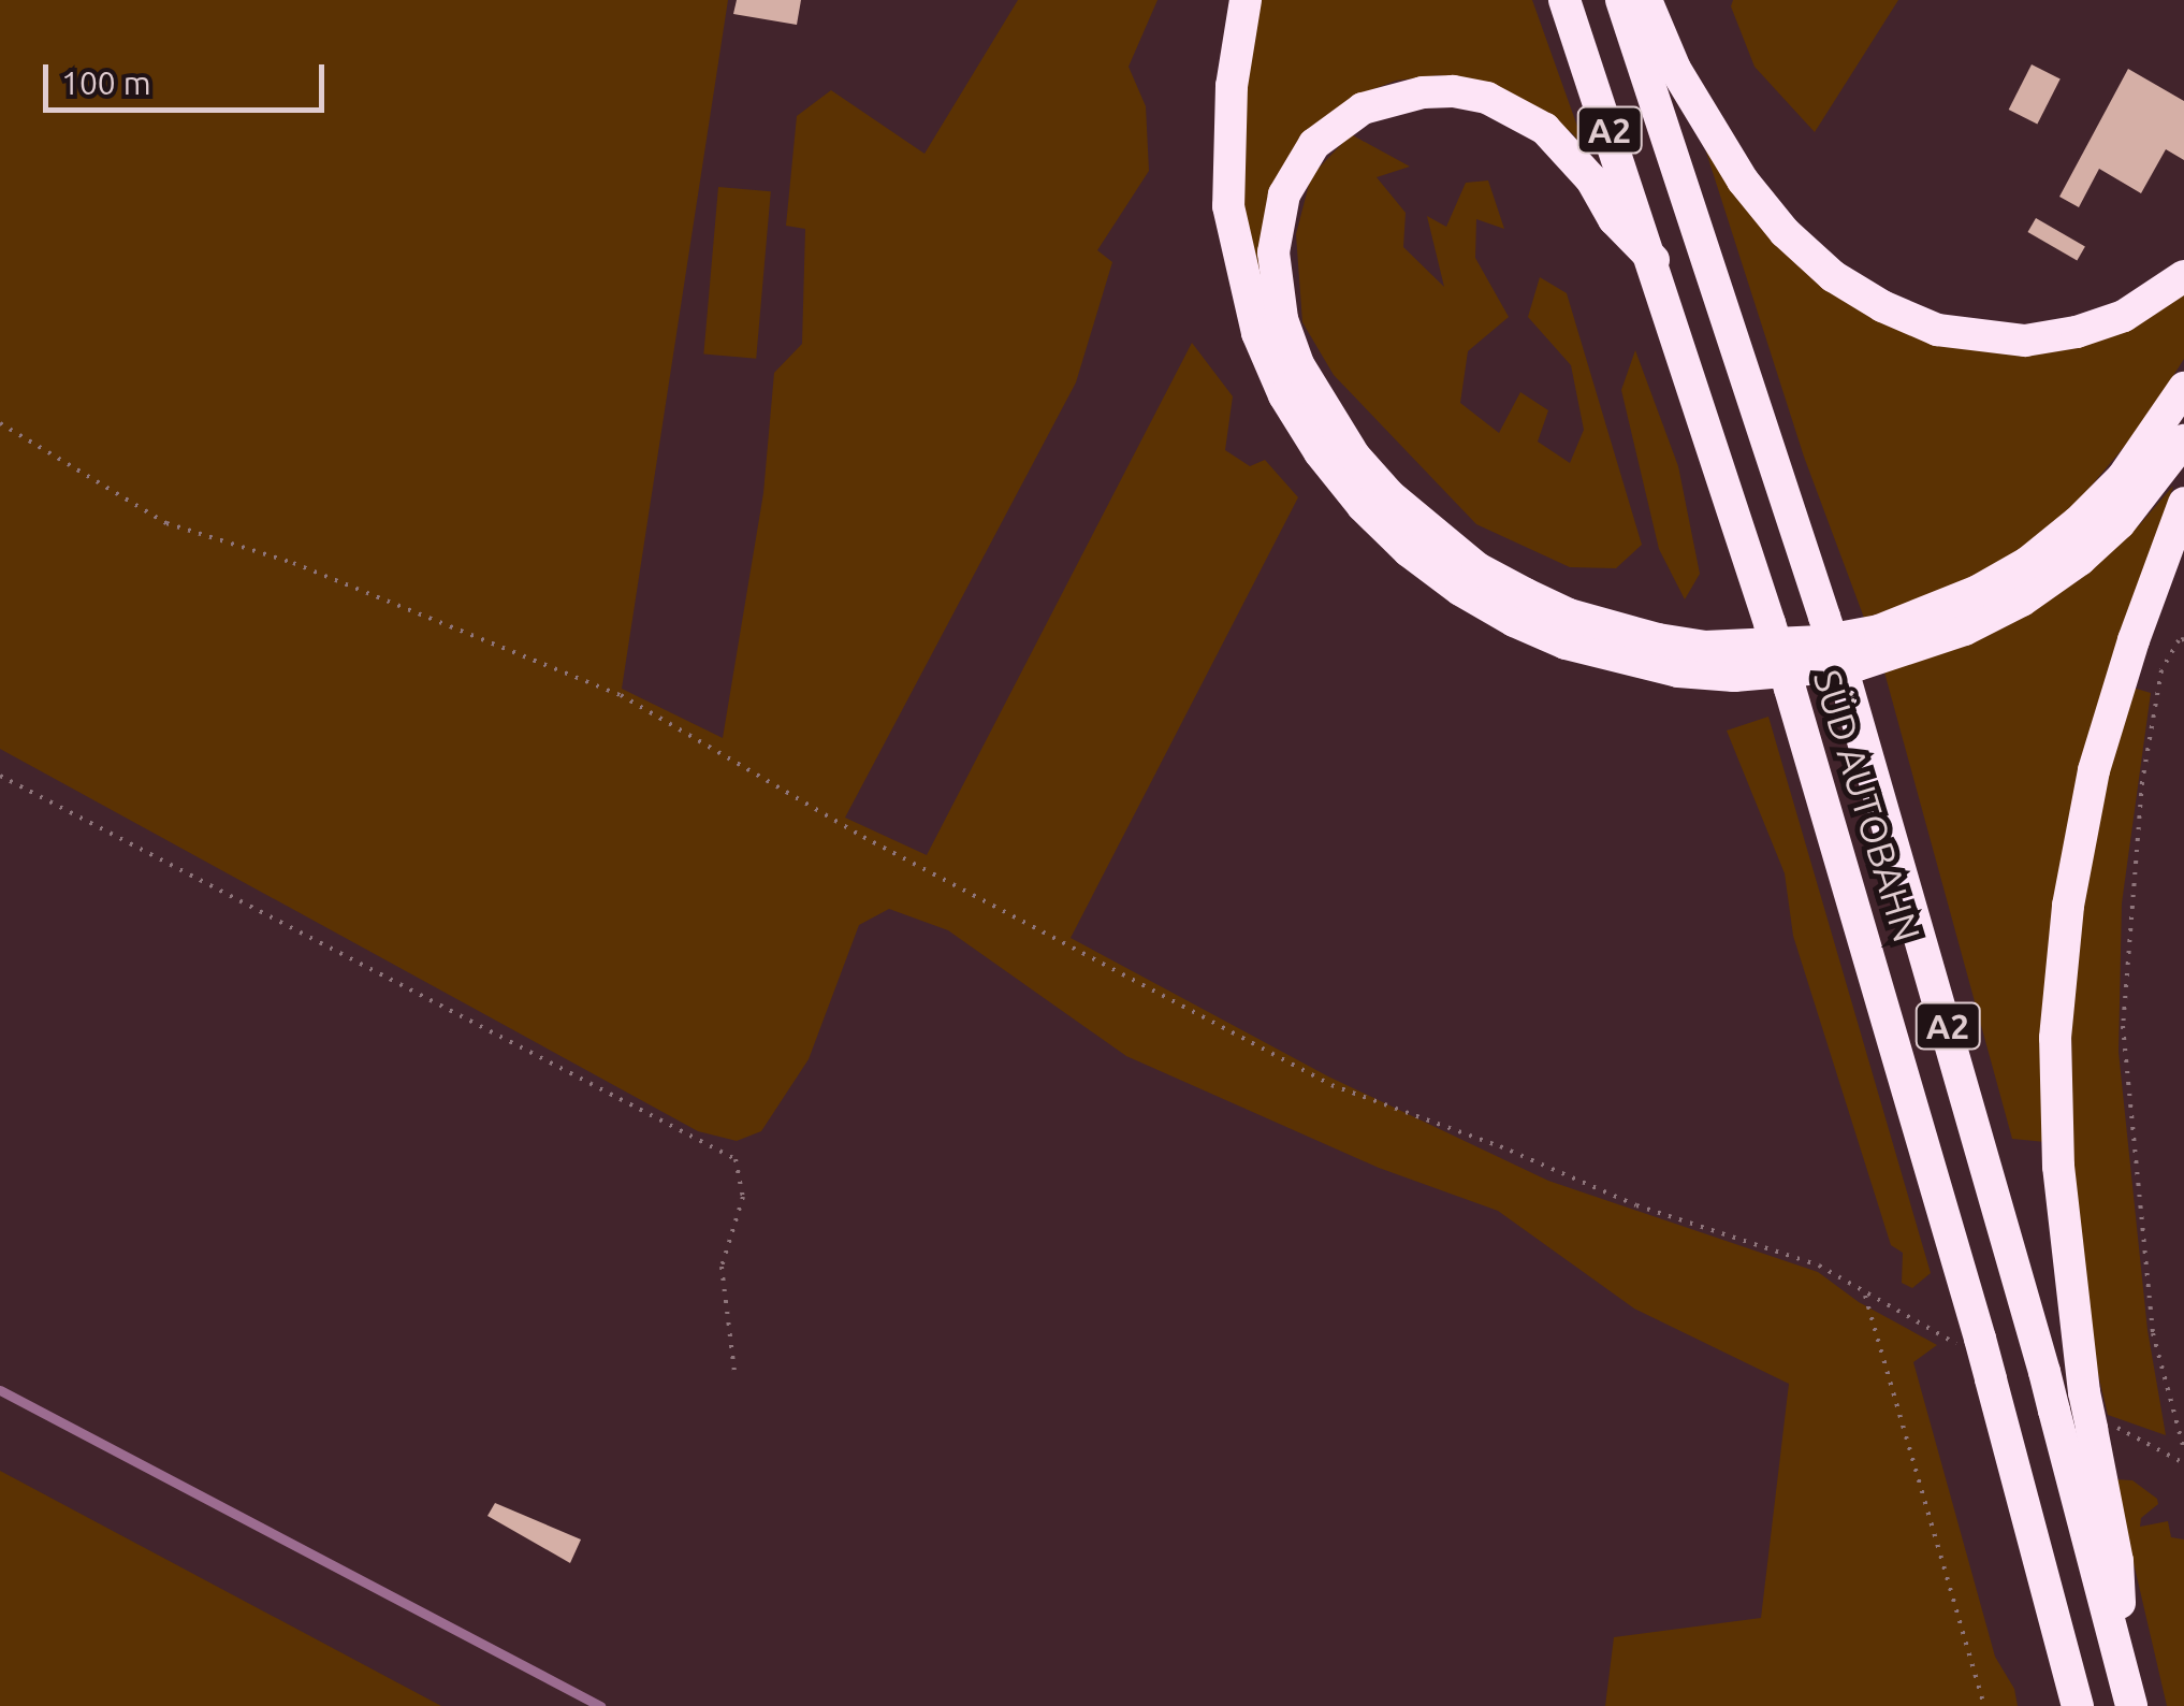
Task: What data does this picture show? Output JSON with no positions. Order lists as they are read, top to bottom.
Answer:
{
  "streets": {
    "highway": ["A2", "SÜD AUTOBAHN"]
  },
  "scale_bar": "100 m"
}
